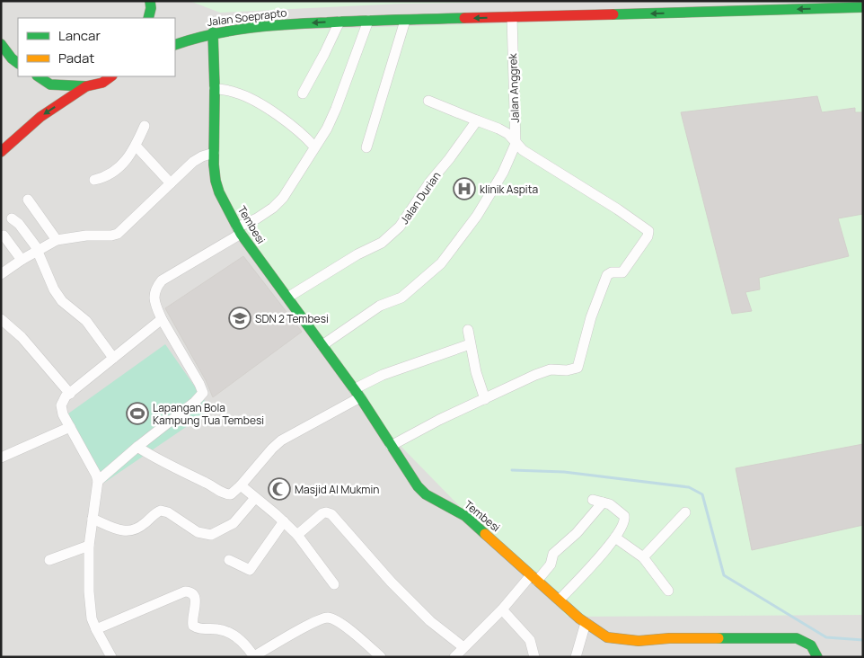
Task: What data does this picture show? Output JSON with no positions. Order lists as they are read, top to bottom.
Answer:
{
  "streets": {
    "main road": ["Jalan Soeprapto", "Tembesi"],
    "street": ["Jalan Anggrek", "Jalan Durian"]
  },
  "crossings": [
    ["Jalan Soeprapto", "Jalan Anggrek"],
    ["Jalan Soeprapto", "Tembesi"],
    ["Jalan Anggrek", "Tembesi"],
    ["Jalan Durian", "Tembesi"]
  ],
  "one_way": ["Jalan Soeprapto"],
  "places": {
    "hospital": ["klinik Aspita"],
    "school or university": ["SDN 2 Tembesi"],
    "sports": ["Lapangan Bola Kampung Tua Tembesi"],
    "mosque": ["Masjid Al Mukmin"]
  },
  "legend": ["Lancar", "Padat"]
}
